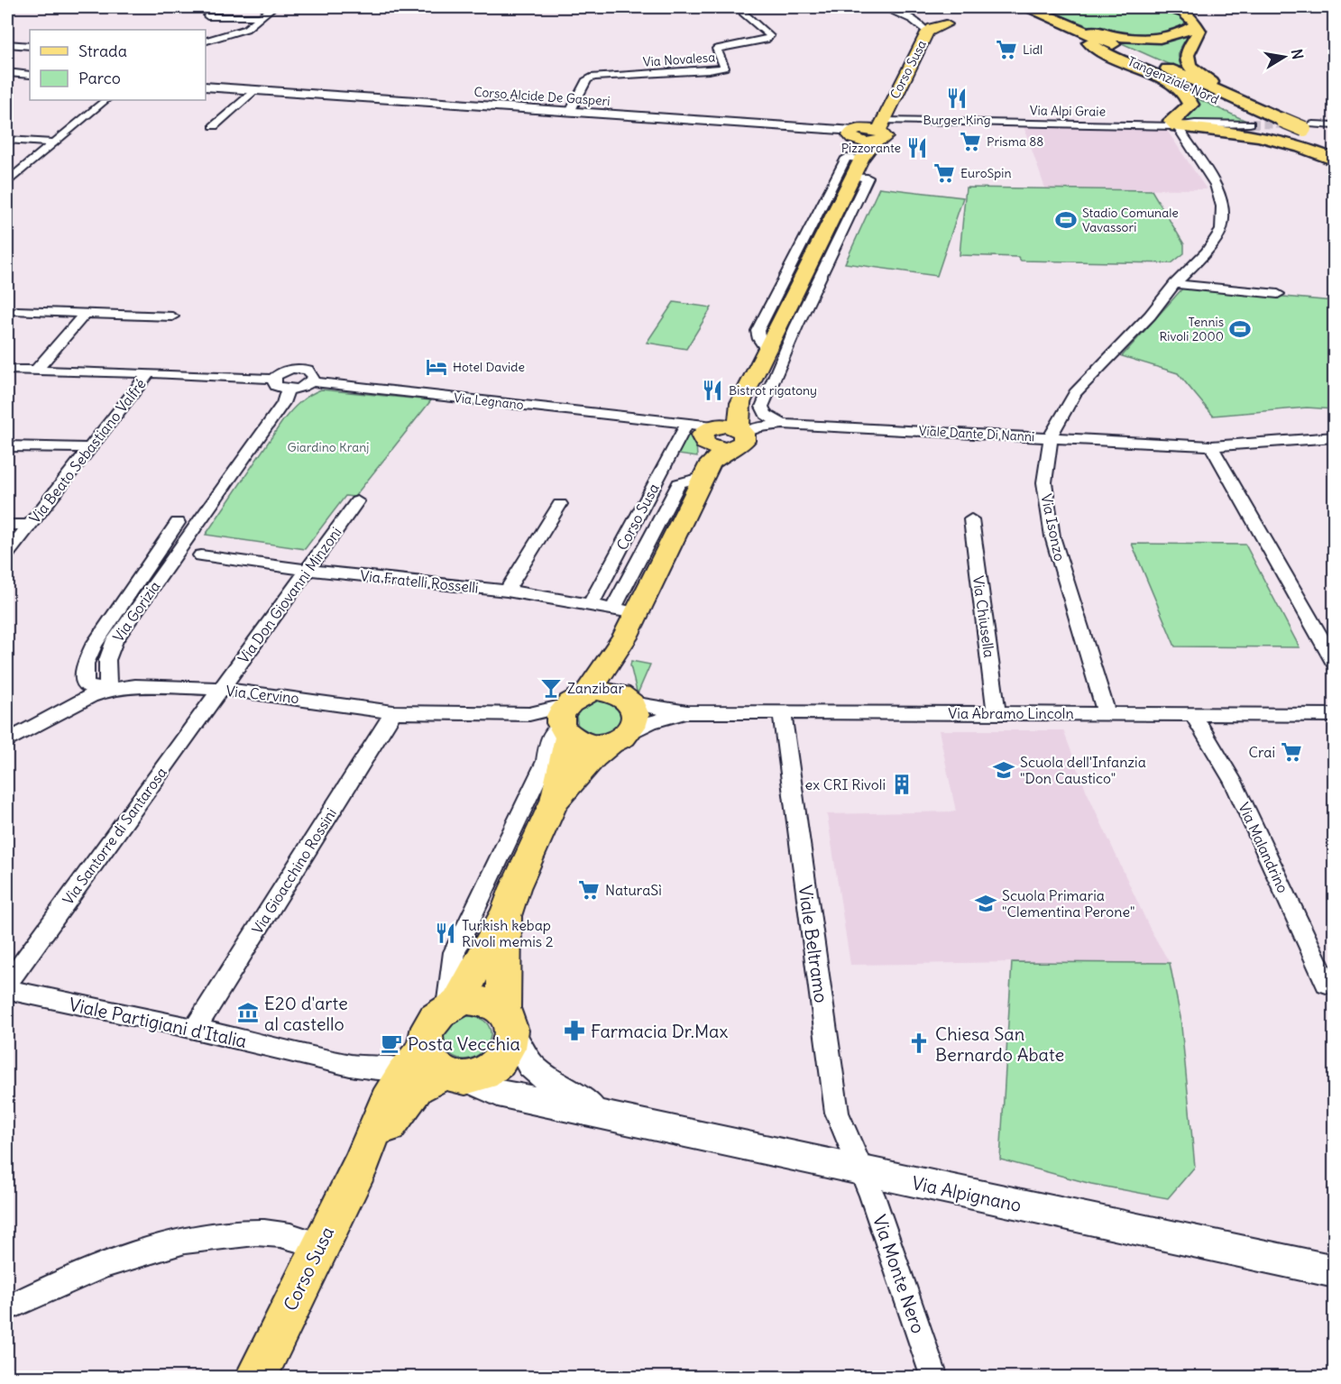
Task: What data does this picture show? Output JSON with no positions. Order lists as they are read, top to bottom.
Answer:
{
  "streets": {
    "highway": ["Tangenziale Nord"],
    "main road": ["Corso Susa"],
    "street": [
      "Via Novalesa",
      "Corso Alcide De Gasperi",
      "Via Alpi Graie",
      "Via Legnano",
      "Viale Dante Di Nanni",
      "Via Beato Sebastiano Valfré",
      "Via Isonzo",
      "Via Fratelli Rosselli",
      "Via Don Giovanni Minzoni",
      "Via Gorizia",
      "Via Chiusella",
      "Via Cervino",
      "Via Abramo Lincoln",
      "Via Santorre di Santarosa",
      "Via Malandrino",
      "Via Gioacchino Rossini",
      "Viale Beltramo",
      "Viale Partigiani d'Italia",
      "Via Alpignano",
      "Via Monte Nero"
    ]
  },
  "crossings": [
    ["Via Novalesa", "Corso Alcide De Gasperi"],
    ["Corso Susa", "Corso Alcide De Gasperi"],
    ["Corso Susa", "Via Alpi Graie"],
    ["Corso Susa", "Via Legnano"],
    ["Corso Susa", "Viale Dante Di Nanni"],
    ["Corso Susa", "Via Fratelli Rosselli"],
    ["Corso Susa", "Via Cervino"],
    ["Corso Susa", "Via Abramo Lincoln"],
    ["Corso Susa", "Viale Partigiani d'Italia"],
    ["Corso Susa", "Via Alpignano"],
    ["Tangenziale Nord", "Via Alpi Graie"],
    ["Corso Alcide De Gasperi", "Via Alpi Graie"],
    ["Via Alpi Graie", "Via Isonzo"],
    ["Via Legnano", "Viale Dante Di Nanni"],
    ["Viale Dante Di Nanni", "Via Isonzo"],
    ["Via Isonzo", "Via Abramo Lincoln"],
    ["Via Fratelli Rosselli", "Via Don Giovanni Minzoni"],
    ["Via Don Giovanni Minzoni", "Via Cervino"],
    ["Via Don Giovanni Minzoni", "Via Santorre di Santarosa"],
    ["Via Gorizia", "Via Cervino"],
    ["Via Chiusella", "Via Abramo Lincoln"],
    ["Via Cervino", "Via Abramo Lincoln"],
    ["Via Cervino", "Via Santorre di Santarosa"],
    ["Via Cervino", "Via Gioacchino Rossini"],
    ["Via Abramo Lincoln", "Via Malandrino"],
    ["Via Abramo Lincoln", "Viale Beltramo"],
    ["Via Gioacchino Rossini", "Viale Partigiani d'Italia"],
    ["Viale Beltramo", "Via Alpignano"],
    ["Viale Beltramo", "Via Monte Nero"],
    ["Viale Partigiani d'Italia", "Via Alpignano"],
    ["Via Alpignano", "Via Monte Nero"]
  ],
  "parks": ["Giardino Kranj"],
  "places": {
    "supermarket": [
      "Lidl",
      "Prisma 88",
      "EuroSpin",
      "Crai",
      "NaturaSì"
    ],
    "restaurant": [
      "Burger King",
      "Pizzorante",
      "Bistrot rigatony",
      "Turkish kebap Rivoli memis 2"
    ],
    "sports": ["Stadio Comunale Vavassori", "Tennis Rivoli 2000"],
    "hotel": ["Hotel Davide"],
    "bar": ["Zanzibar"],
    "school or university": ["Scuola dell'Infanzia \"Don Caustico\"", "Scuola Primaria \"Clementina Perone\""],
    "building": ["ex CRI Rivoli"],
    "museum": ["E20 d'arte al castello"],
    "pharmacy": ["Farmacia Dr.Max"],
    "cafe": ["Posta Vecchia"],
    "church": ["Chiesa San Bernardo Abate"]
  },
  "legend": ["Strada", "Parco"],
  "north": "right"
}
